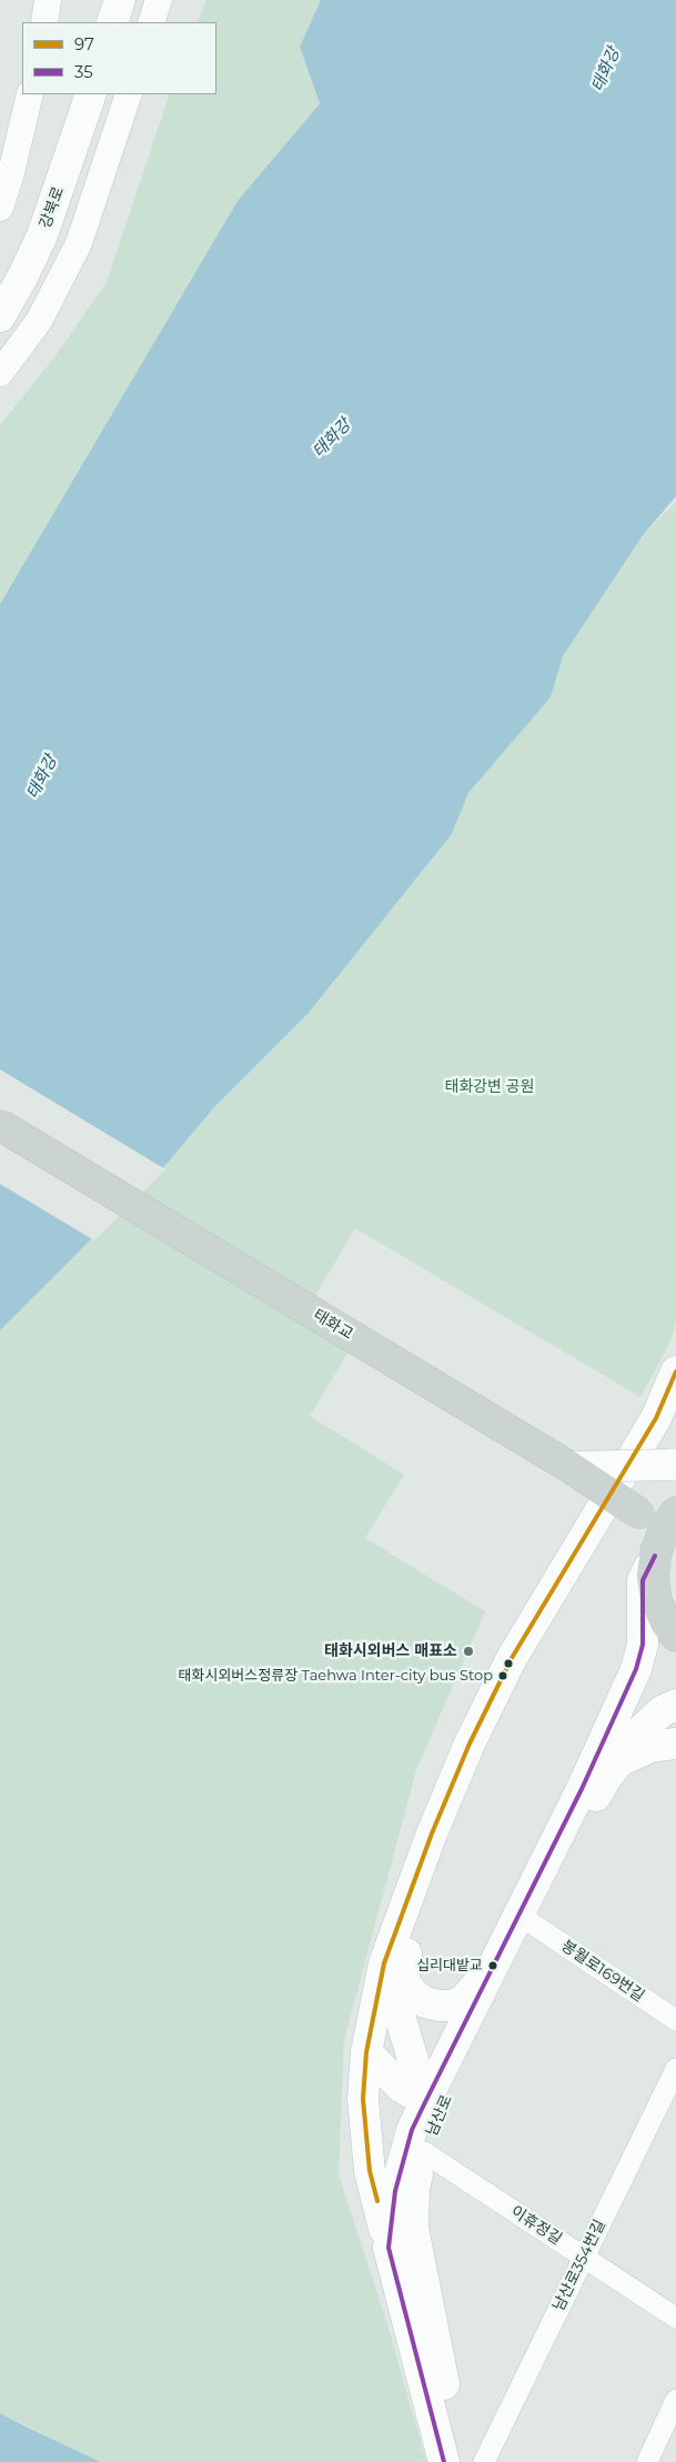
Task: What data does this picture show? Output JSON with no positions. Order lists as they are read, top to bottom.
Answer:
{
  "streets": {
    "main road": ["강북로", "태화교", "남산로"],
    "street": ["봉월로169번길", "이휴정길", "남산로354번길"]
  },
  "crossings": [
    ["봉월로169번길", "남산로"],
    ["남산로", "이휴정길"],
    ["이휴정길", "남산로354번길"]
  ],
  "water": ["태화강"],
  "parks": ["태화강변 공원"],
  "places": ["태화시외버스 매표소", "태화시외버스정류장 Taehwa Inter-city bus Stop", "십리대밭교"],
  "lines": ["transit line 97", "transit line 35"],
  "legend": ["97", "35"]
}
